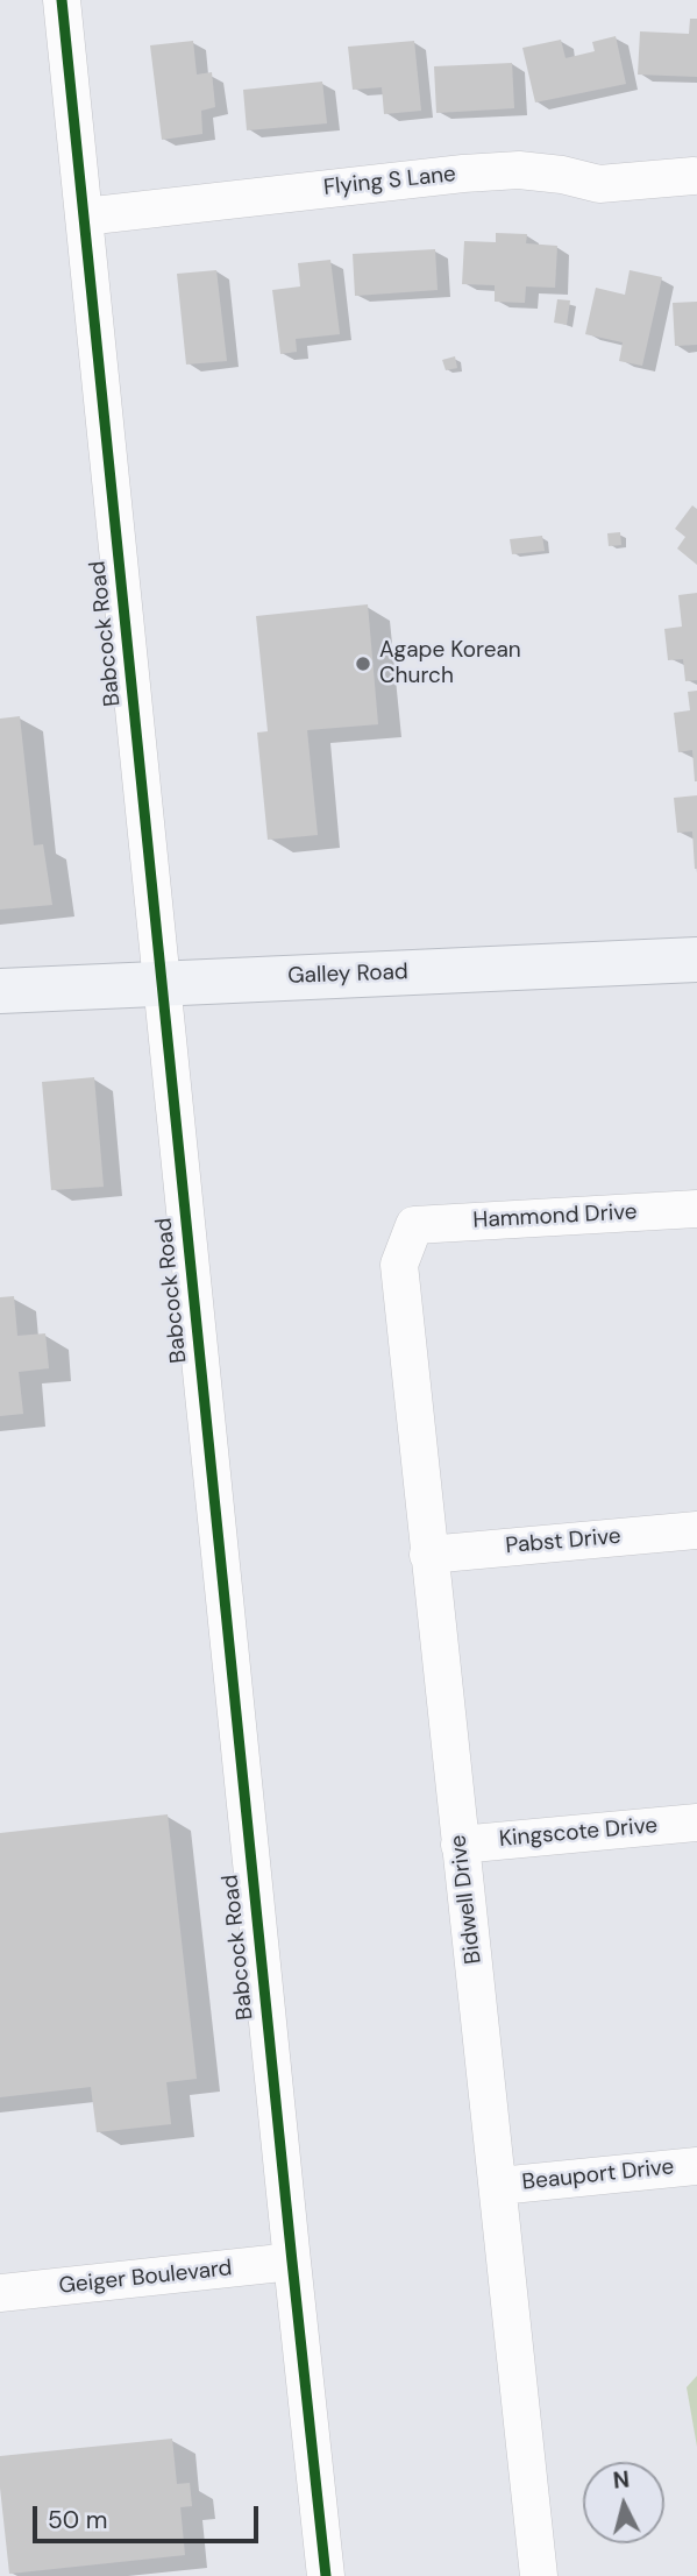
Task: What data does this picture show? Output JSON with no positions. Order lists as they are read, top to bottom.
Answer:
{
  "streets": {
    "main road": ["Galley Road"],
    "street": [
      "Flying S Lane",
      "Babcock Road",
      "Hammond Drive",
      "Pabst Drive",
      "Kingscote Drive",
      "Bidwell Drive",
      "Beauport Drive",
      "Geiger Boulevard"
    ]
  },
  "crossings": [
    ["Flying S Lane", "Babcock Road"],
    ["Babcock Road", "Galley Road"],
    ["Babcock Road", "Geiger Boulevard"],
    ["Hammond Drive", "Bidwell Drive"],
    ["Pabst Drive", "Bidwell Drive"],
    ["Kingscote Drive", "Bidwell Drive"],
    ["Bidwell Drive", "Beauport Drive"]
  ],
  "places": ["Agape Korean Church"],
  "scale_bar": "50 m",
  "north": "top"
}
